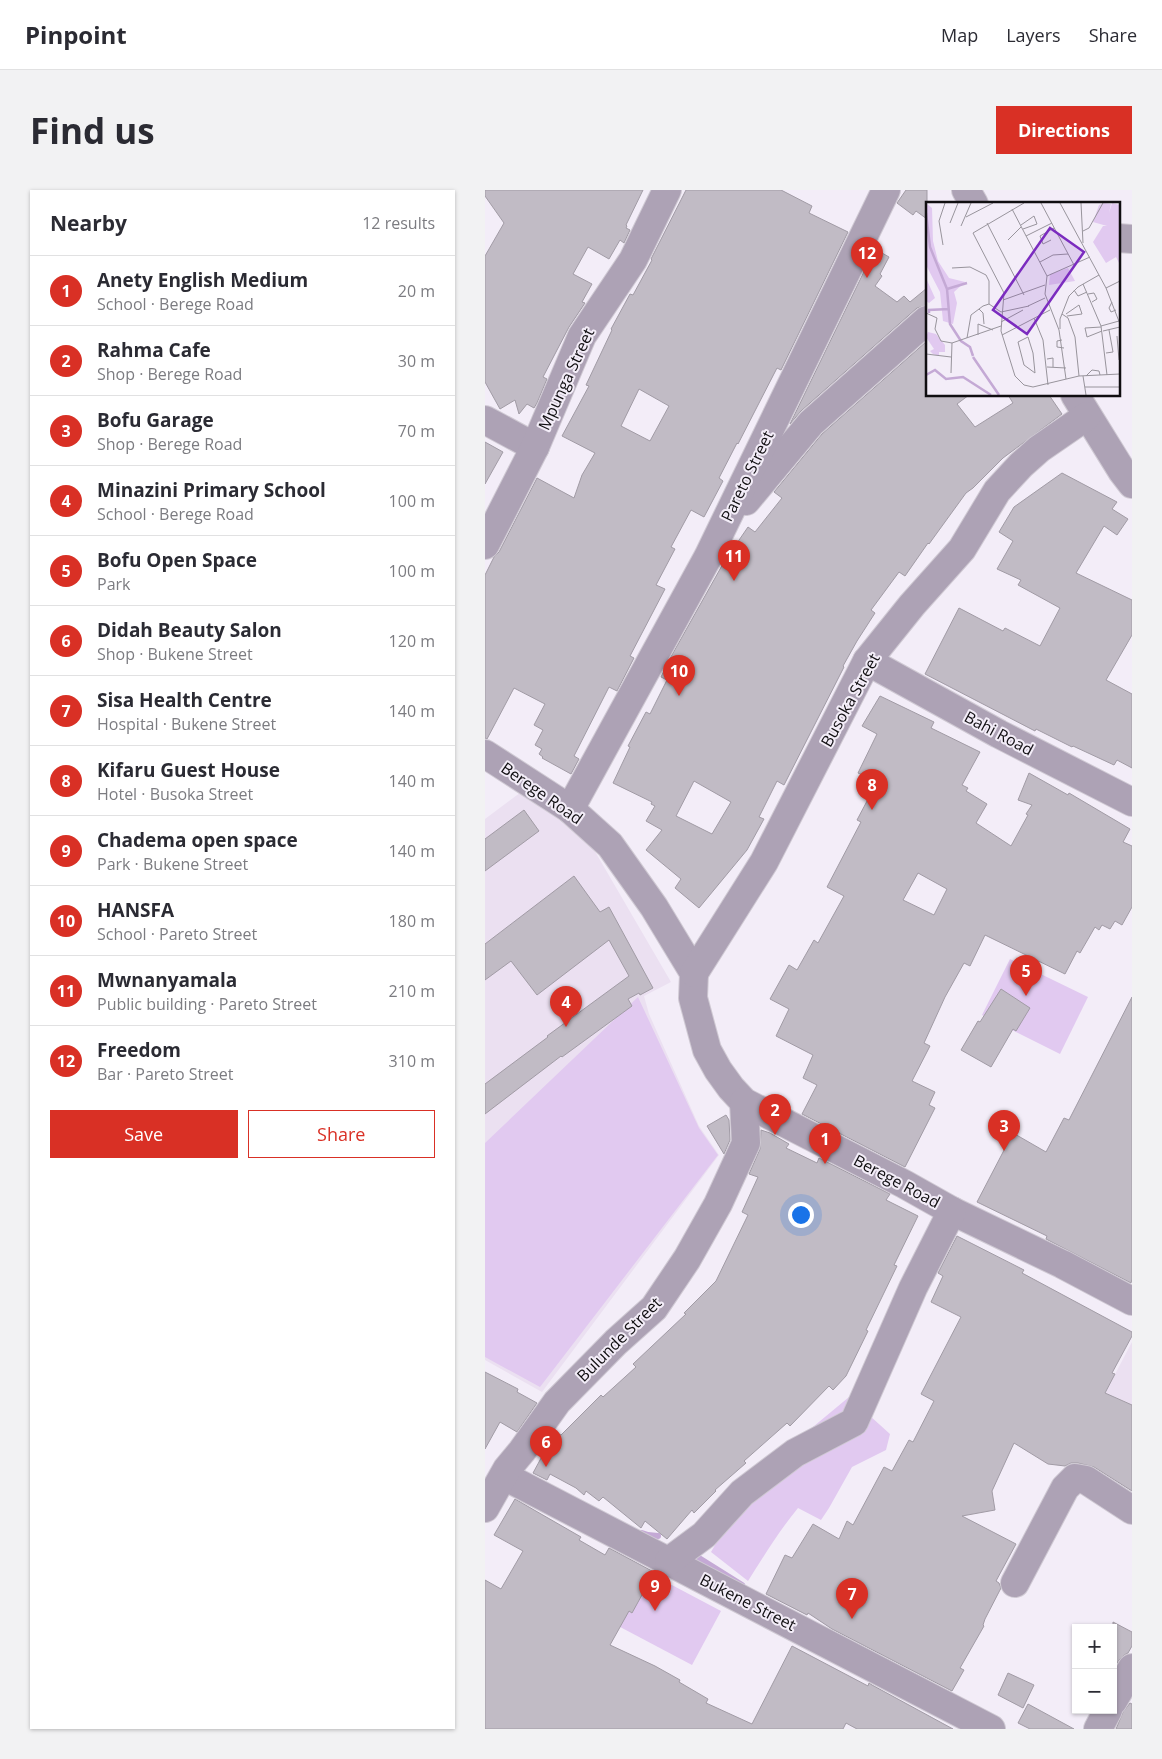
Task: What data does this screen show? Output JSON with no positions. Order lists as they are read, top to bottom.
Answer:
{
  "streets": {
    "street": [
      "Mpunga Street",
      "Pareto Street",
      "Busoka Street",
      "Bahi Road",
      "Berege Road",
      "Bulunde Street",
      "Bukene Street"
    ]
  },
  "crossings": [
    ["Pareto Street", "Berege Road"],
    ["Busoka Street", "Bahi Road"],
    ["Busoka Street", "Berege Road"],
    ["Berege Road", "Bulunde Street"],
    ["Bulunde Street", "Bukene Street"]
  ],
  "page": {
    "header": "Pinpoint",
    "nav": ["Map", "Layers", "Share"],
    "buttons": [
      "Directions",
      ["Save", "Share"]
    ],
    "title": "Find us",
    "heading": ["Nearby", "12 results"],
    "pins": [
      "12",
      "11",
      "10",
      "8",
      "5",
      "4",
      "2",
      "3",
      "1",
      "6",
      "9",
      "7"
    ],
    "list": [
      {
        "mark": "1",
        "name": "Anety English Medium",
        "note": "School · Berege Road",
        "value": "20 m"
      },
      {
        "mark": "2",
        "name": "Rahma Cafe",
        "note": "Shop · Berege Road",
        "value": "30 m"
      },
      {
        "mark": "3",
        "name": "Bofu Garage",
        "note": "Shop · Berege Road",
        "value": "70 m"
      },
      {
        "mark": "4",
        "name": "Minazini Primary School",
        "note": "School · Berege Road",
        "value": "100 m"
      },
      {
        "mark": "5",
        "name": "Bofu Open Space",
        "note": "Park",
        "value": "100 m"
      },
      {
        "mark": "6",
        "name": "Didah Beauty Salon",
        "note": "Shop · Bukene Street",
        "value": "120 m"
      },
      {
        "mark": "7",
        "name": "Sisa Health Centre",
        "note": "Hospital · Bukene Street",
        "value": "140 m"
      },
      {
        "mark": "8",
        "name": "Kifaru Guest House",
        "note": "Hotel · Busoka Street",
        "value": "140 m"
      },
      {
        "mark": "9",
        "name": "Chadema open space",
        "note": "Park · Bukene Street",
        "value": "140 m"
      },
      {
        "mark": "10",
        "name": "HANSFA",
        "note": "School · Pareto Street",
        "value": "180 m"
      },
      {
        "mark": "11",
        "name": "Mwnanyamala",
        "note": "Public building · Pareto Street",
        "value": "210 m"
      },
      {
        "mark": "12",
        "name": "Freedom",
        "note": "Bar · Pareto Street",
        "value": "310 m"
      }
    ],
    "map_buttons": ["+", "−"]
  }
}
